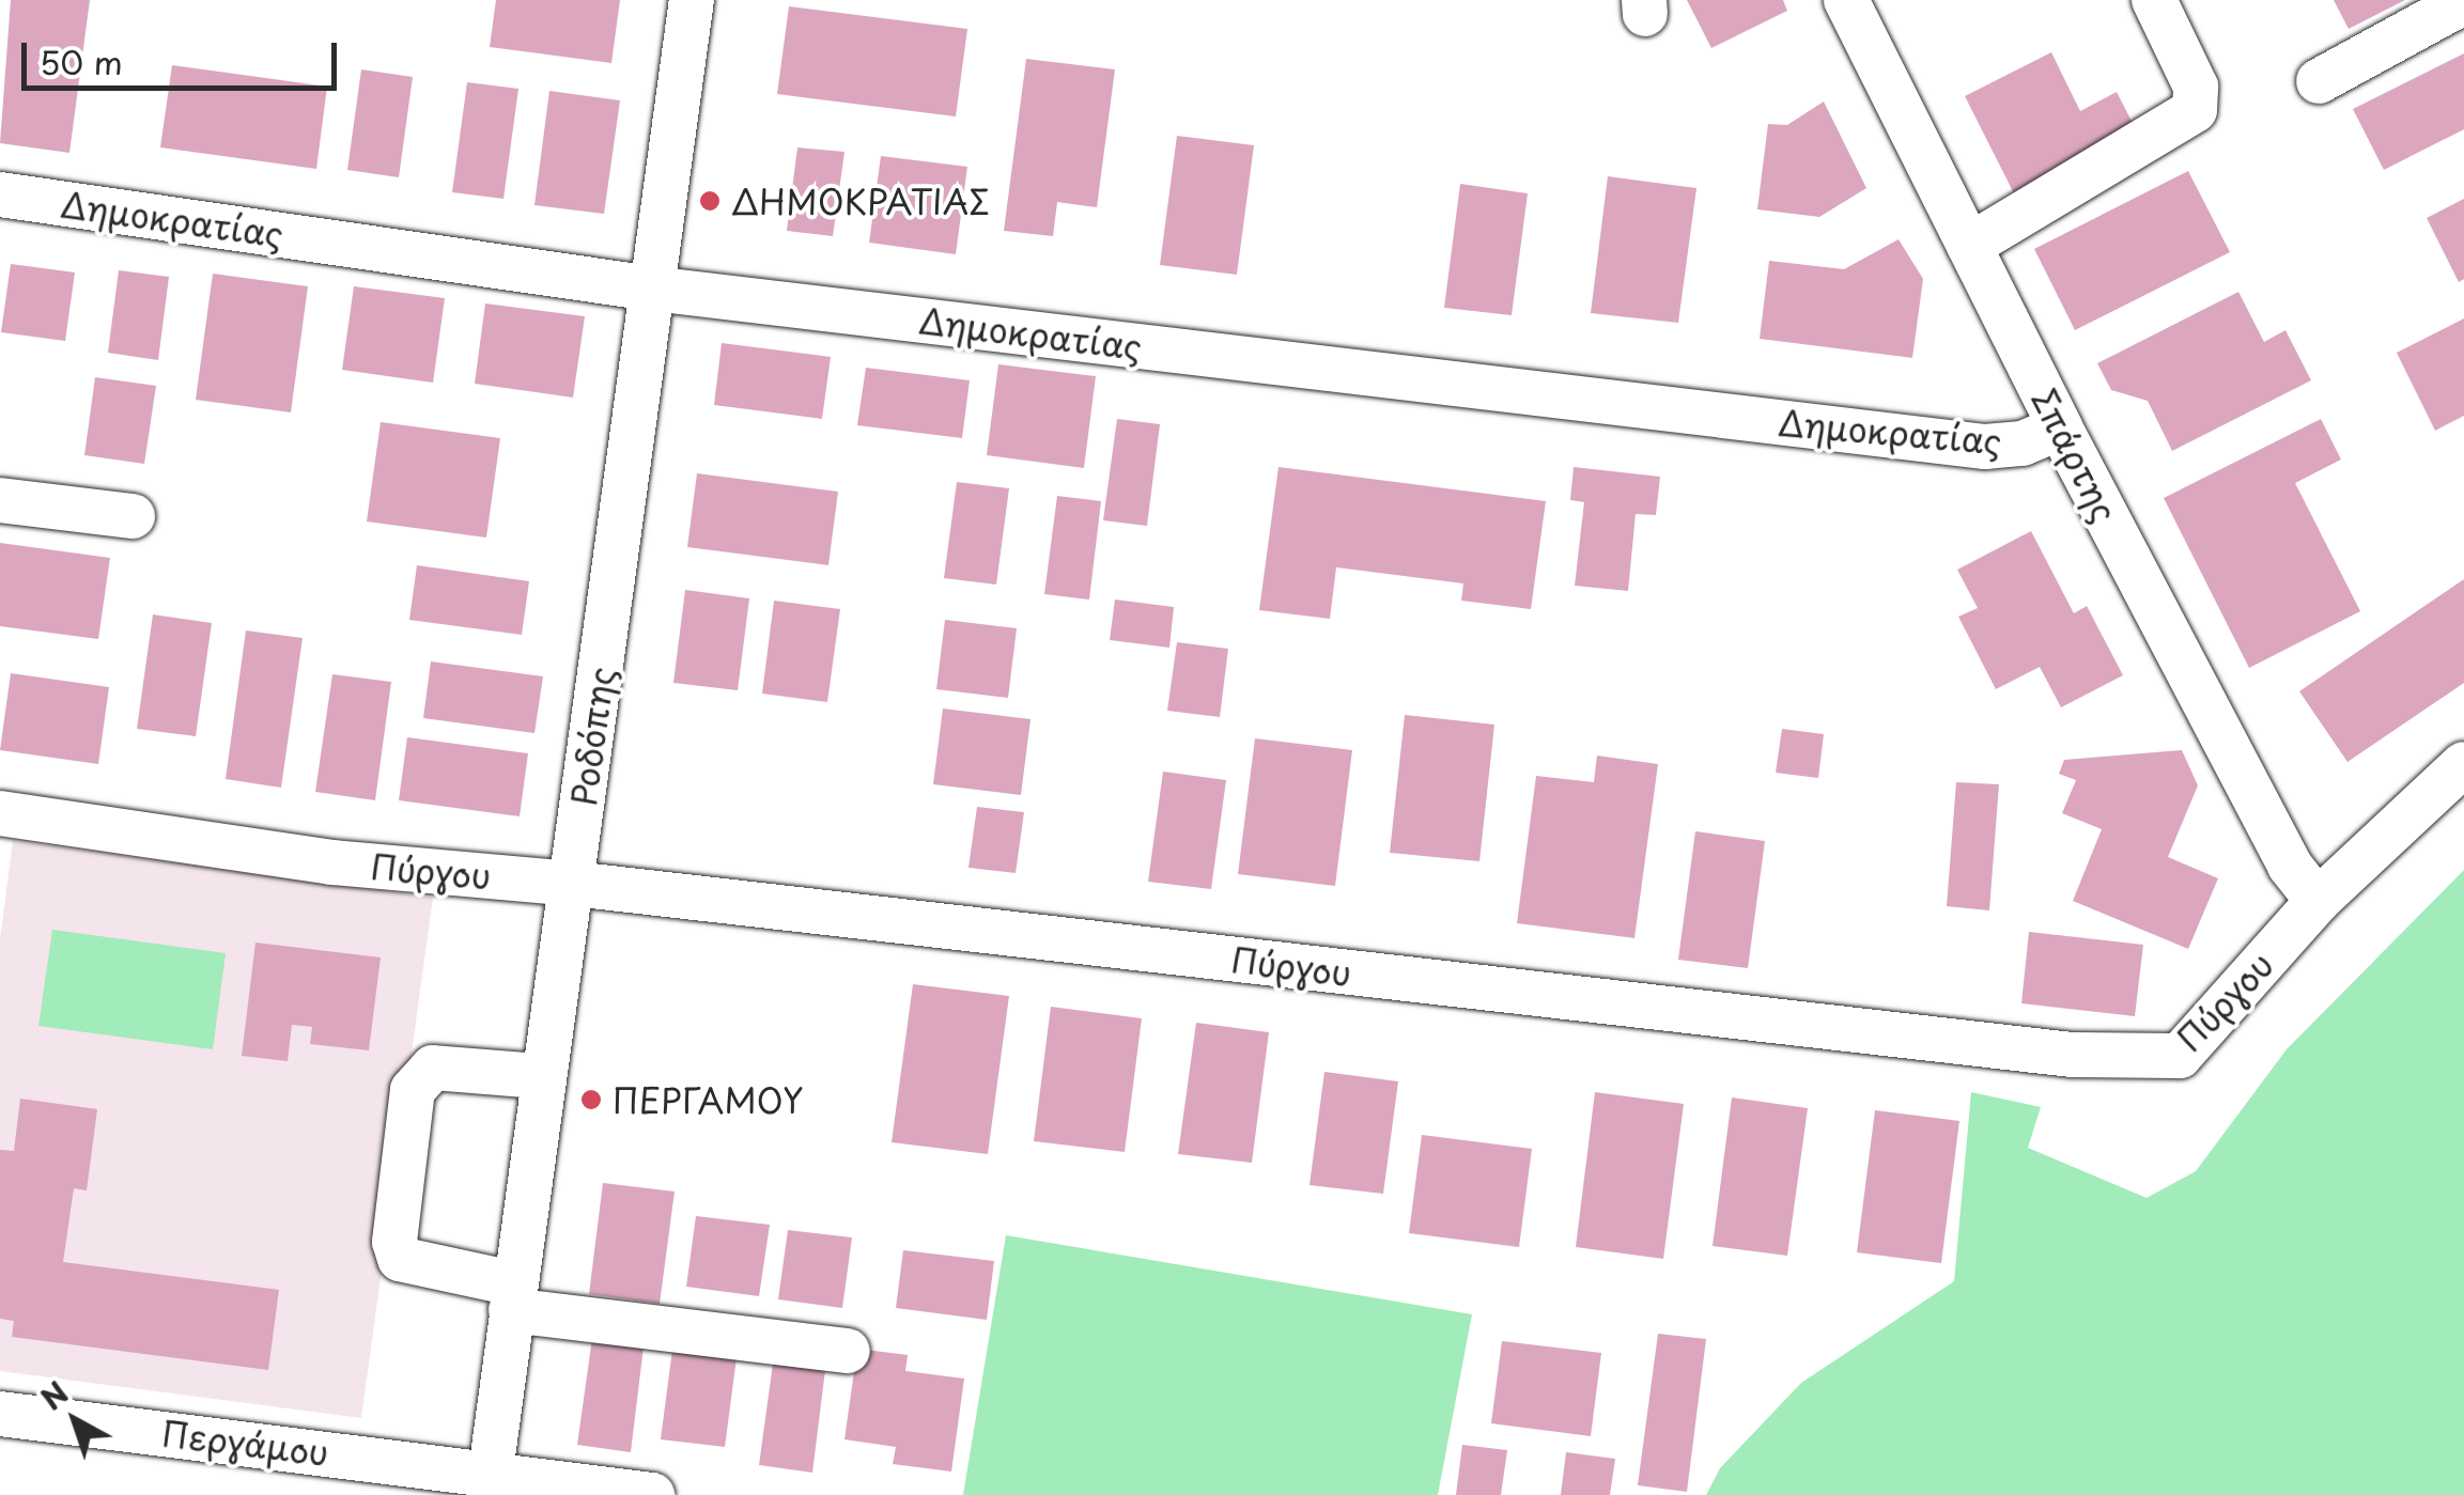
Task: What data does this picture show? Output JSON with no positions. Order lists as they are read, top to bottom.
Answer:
{
  "streets": {
    "street": [
      "Δημοκρατίας",
      "Σπάρτης",
      "Ροδόπης",
      "Πύργου",
      "Περγάμου"
    ]
  },
  "crossings": [
    ["Δημοκρατίας", "Σπάρτης"],
    ["Δημοκρατίας", "Ροδόπης"],
    ["Σπάρτης", "Πύργου"],
    ["Ροδόπης", "Πύργου"],
    ["Ροδόπης", "Περγάμου"]
  ],
  "places": ["ΔΗΜΟΚΡΑΤΙΑΣ", "ΠΕΡΓΑΜΟΥ"],
  "scale_bar": "50 m",
  "north": "top left"
}
